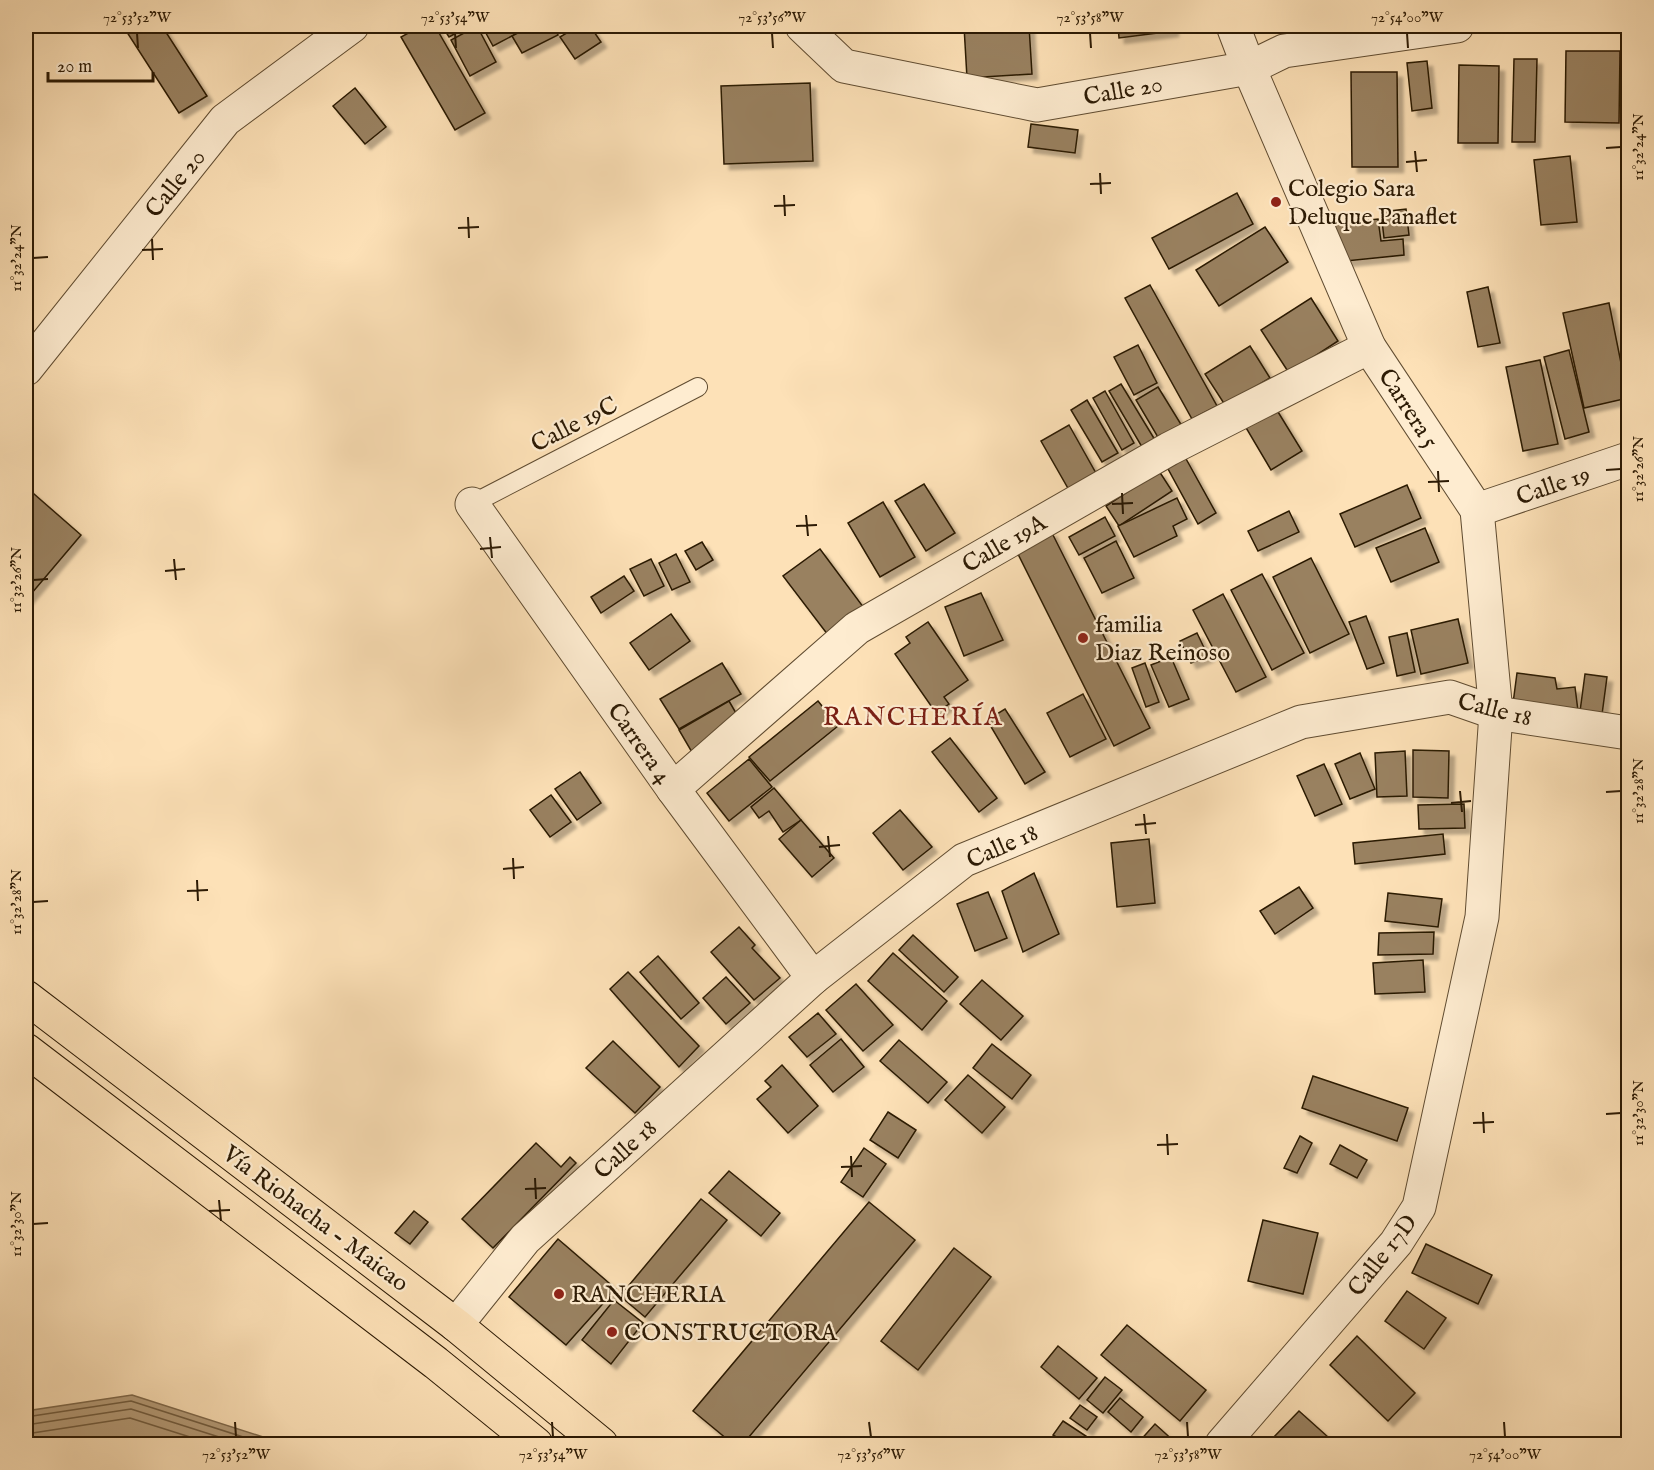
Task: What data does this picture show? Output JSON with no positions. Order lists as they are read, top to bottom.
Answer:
{
  "streets": {
    "highway": ["Vía Riohacha - Maicao"],
    "street": [
      "Calle 20",
      "Carrera 5",
      "Calle 19",
      "Calle 19A",
      "Calle 18",
      "Carrera 4",
      "Calle 17D"
    ],
    "lane": ["Calle 19C"]
  },
  "crossings": [
    ["Calle 20", "Carrera 5"],
    ["Carrera 5", "Calle 19"],
    ["Carrera 5", "Calle 19A"],
    ["Carrera 5", "Calle 18"],
    ["Carrera 5", "Calle 17D"],
    ["Calle 19C", "Carrera 4"],
    ["Calle 19A", "Carrera 4"],
    ["Calle 18", "Carrera 4"],
    ["Calle 18", "Vía Riohacha - Maicao"]
  ],
  "districts": ["RANCHERÍA"],
  "places": [
    "Colegio Sara Deluque Panaflet",
    "familia Diaz Reinoso",
    "RANCHERIA",
    "CONSTRUCTORA"
  ],
  "scale_bar": "20 m",
  "coordinates": [
    "72°53'52\"W",
    "72°53'54\"W",
    "72°53'56\"W",
    "72°53'58\"W",
    "72°54'00\"W",
    "11°32'24\"N",
    "11°32'26\"N",
    "11°32'28\"N",
    "11°32'30\"N"
  ]
}
